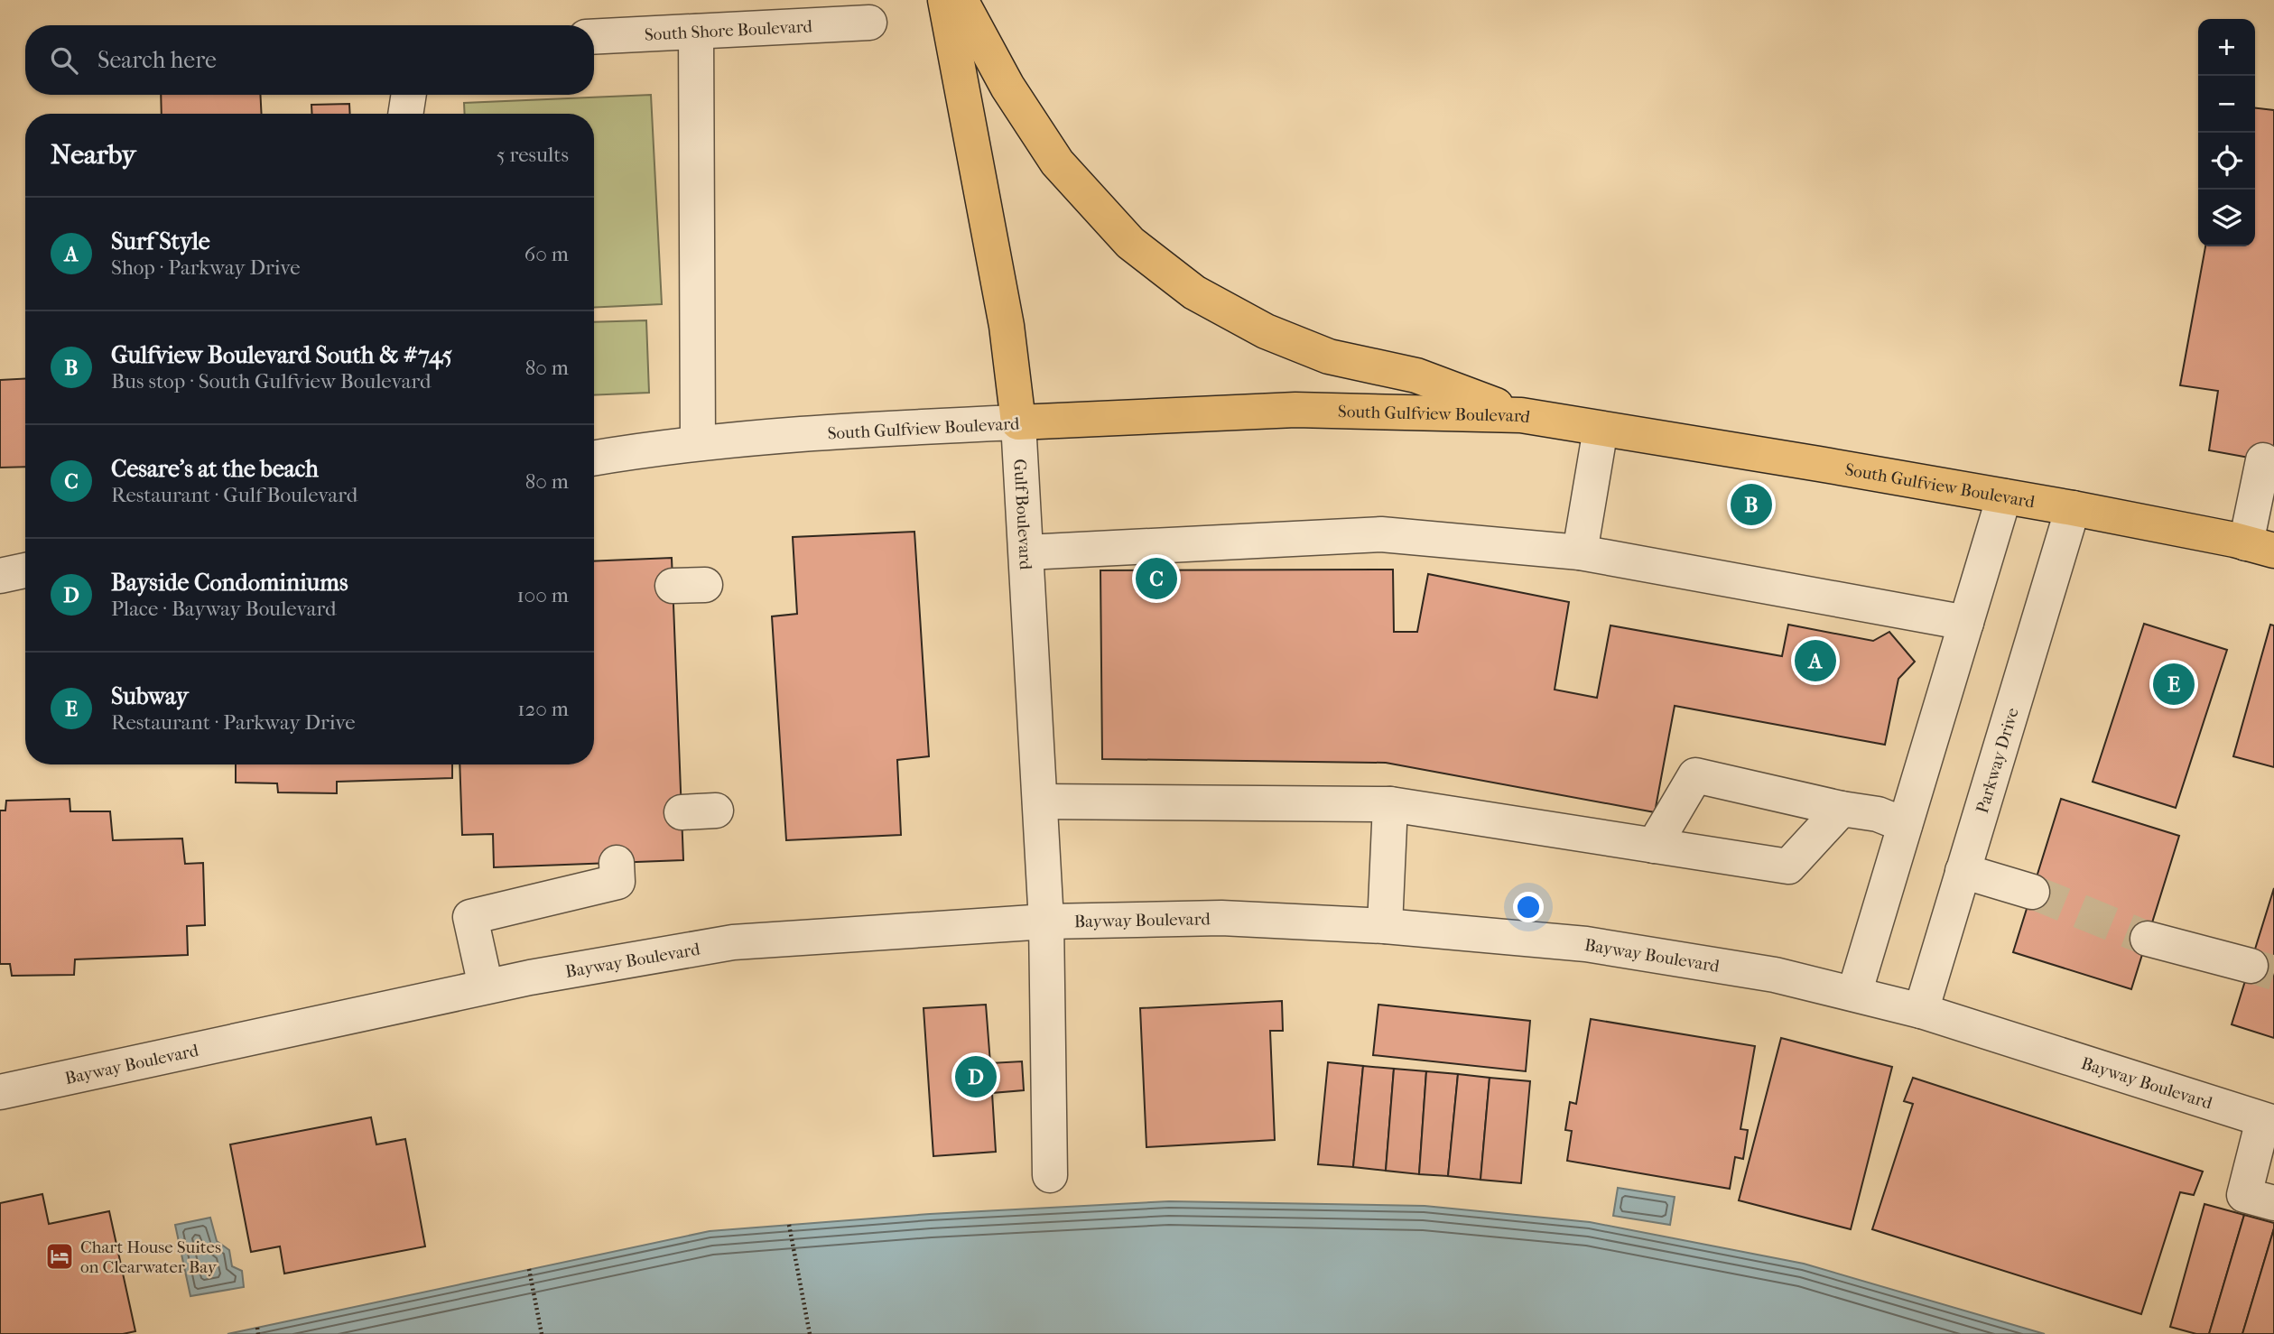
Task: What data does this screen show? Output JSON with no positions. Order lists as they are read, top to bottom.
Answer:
{
  "streets": {
    "main road": ["South Gulfview Boulevard", "Gulf Boulevard"],
    "street": ["South Shore Boulevard", "Parkway Drive", "Bayway Boulevard"]
  },
  "crossings": [
    ["South Gulfview Boulevard", "Gulf Boulevard"],
    ["South Gulfview Boulevard", "Parkway Drive"],
    ["Gulf Boulevard", "Bayway Boulevard"],
    ["Parkway Drive", "Bayway Boulevard"]
  ],
  "places": {
    "hotel": ["Chart House Suites on Clearwater Bay"]
  },
  "page": {
    "map_buttons": ["+", "−"],
    "search": "Search here",
    "heading": ["Nearby", "5 results"],
    "list": [
      {
        "mark": "A",
        "name": "Surf Style",
        "note": "Shop · Parkway Drive",
        "value": "60 m"
      },
      {
        "mark": "B",
        "name": "Gulfview Boulevard South & #745",
        "note": "Bus stop · South Gulfview Boulevard",
        "value": "80 m"
      },
      {
        "mark": "C",
        "name": "Cesare's at the beach",
        "note": "Restaurant · Gulf Boulevard",
        "value": "80 m"
      },
      {
        "mark": "D",
        "name": "Bayside Condominiums",
        "note": "Place · Bayway Boulevard",
        "value": "100 m"
      },
      {
        "mark": "E",
        "name": "Subway",
        "note": "Restaurant · Parkway Drive",
        "value": "120 m"
      }
    ],
    "pins": [
      "B",
      "C",
      "A",
      "E",
      "D"
    ]
  }
}
